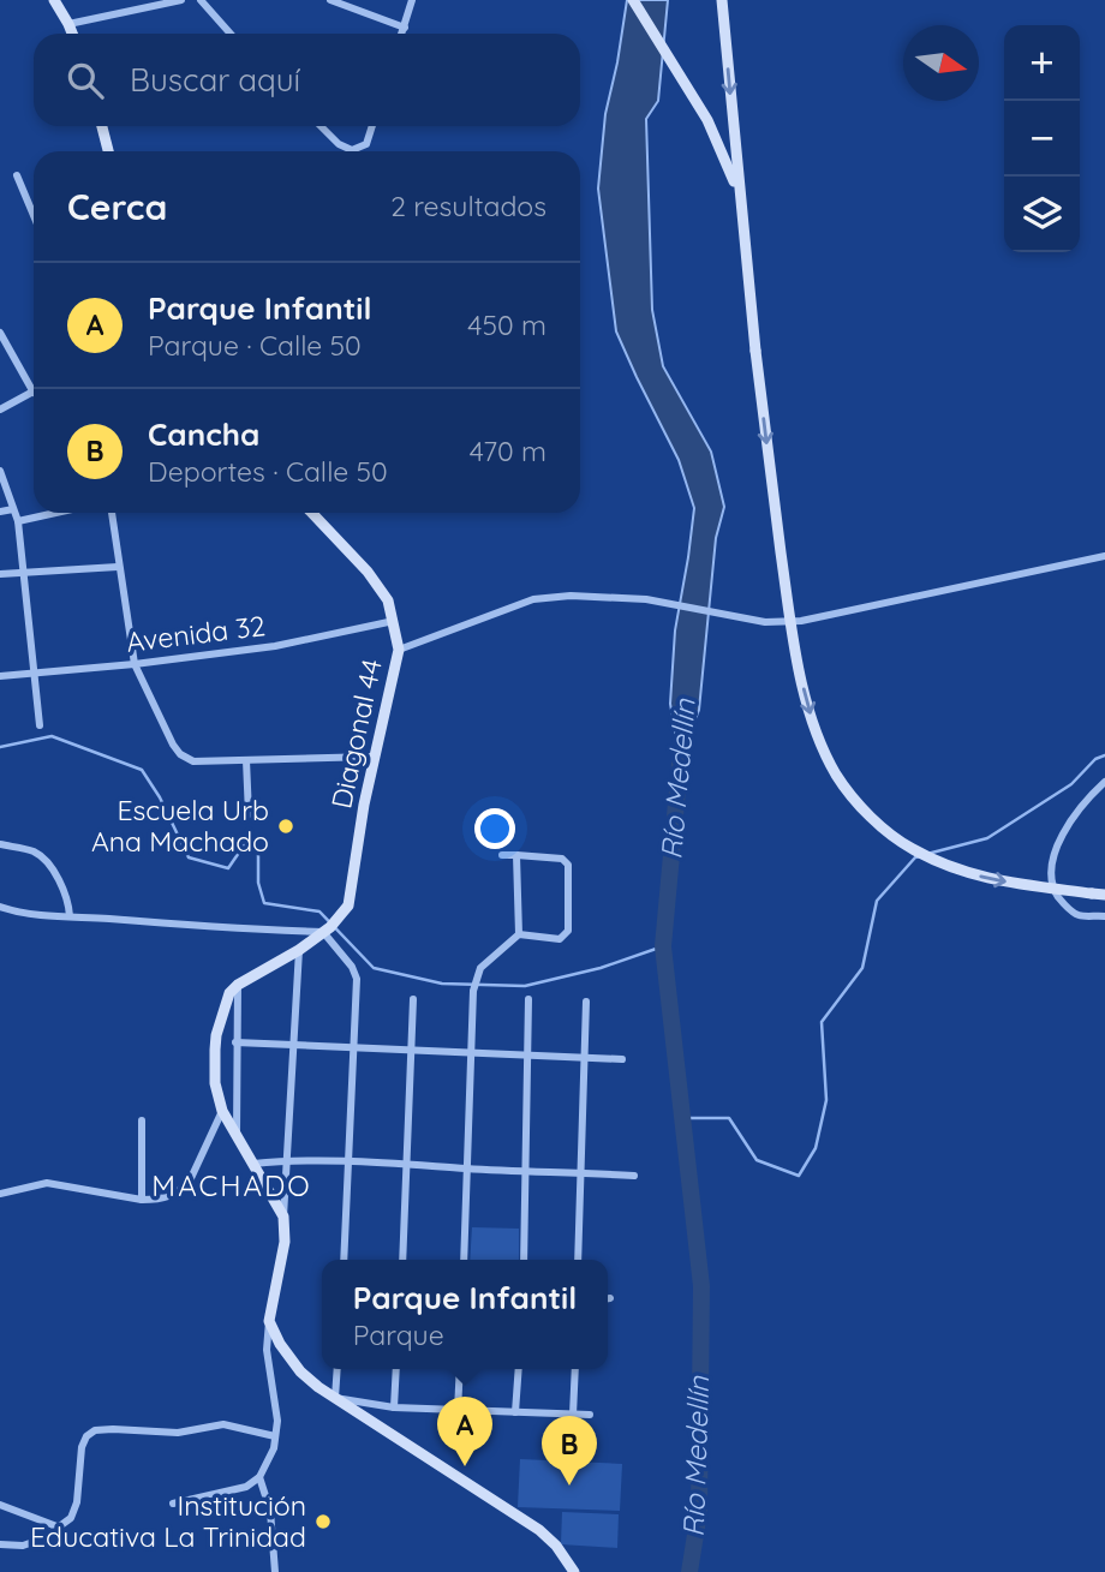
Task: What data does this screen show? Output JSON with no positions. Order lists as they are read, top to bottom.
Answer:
{
  "streets": {
    "main road": ["Diagonal 44"],
    "street": ["Avenida 32"]
  },
  "crossings": [
    ["Avenida 32", "Diagonal 44"]
  ],
  "districts": ["MACHADO"],
  "water": ["Río Medellín"],
  "places": ["Escuela Urb Ana Machado", "Institución Educativa La Trinidad"],
  "north": "right",
  "page": {
    "map_buttons": ["+", "−"],
    "search": "Buscar aquí",
    "heading": ["Cerca", "2 resultados"],
    "list": [
      {
        "mark": "A",
        "name": "Parque Infantil",
        "note": "Parque · Calle 50",
        "value": "450 m"
      },
      {
        "mark": "B",
        "name": "Cancha",
        "note": "Deportes · Calle 50",
        "value": "470 m"
      }
    ],
    "popup": ["Parque Infantil", "Parque"],
    "pins": ["A", "B"]
  }
}
